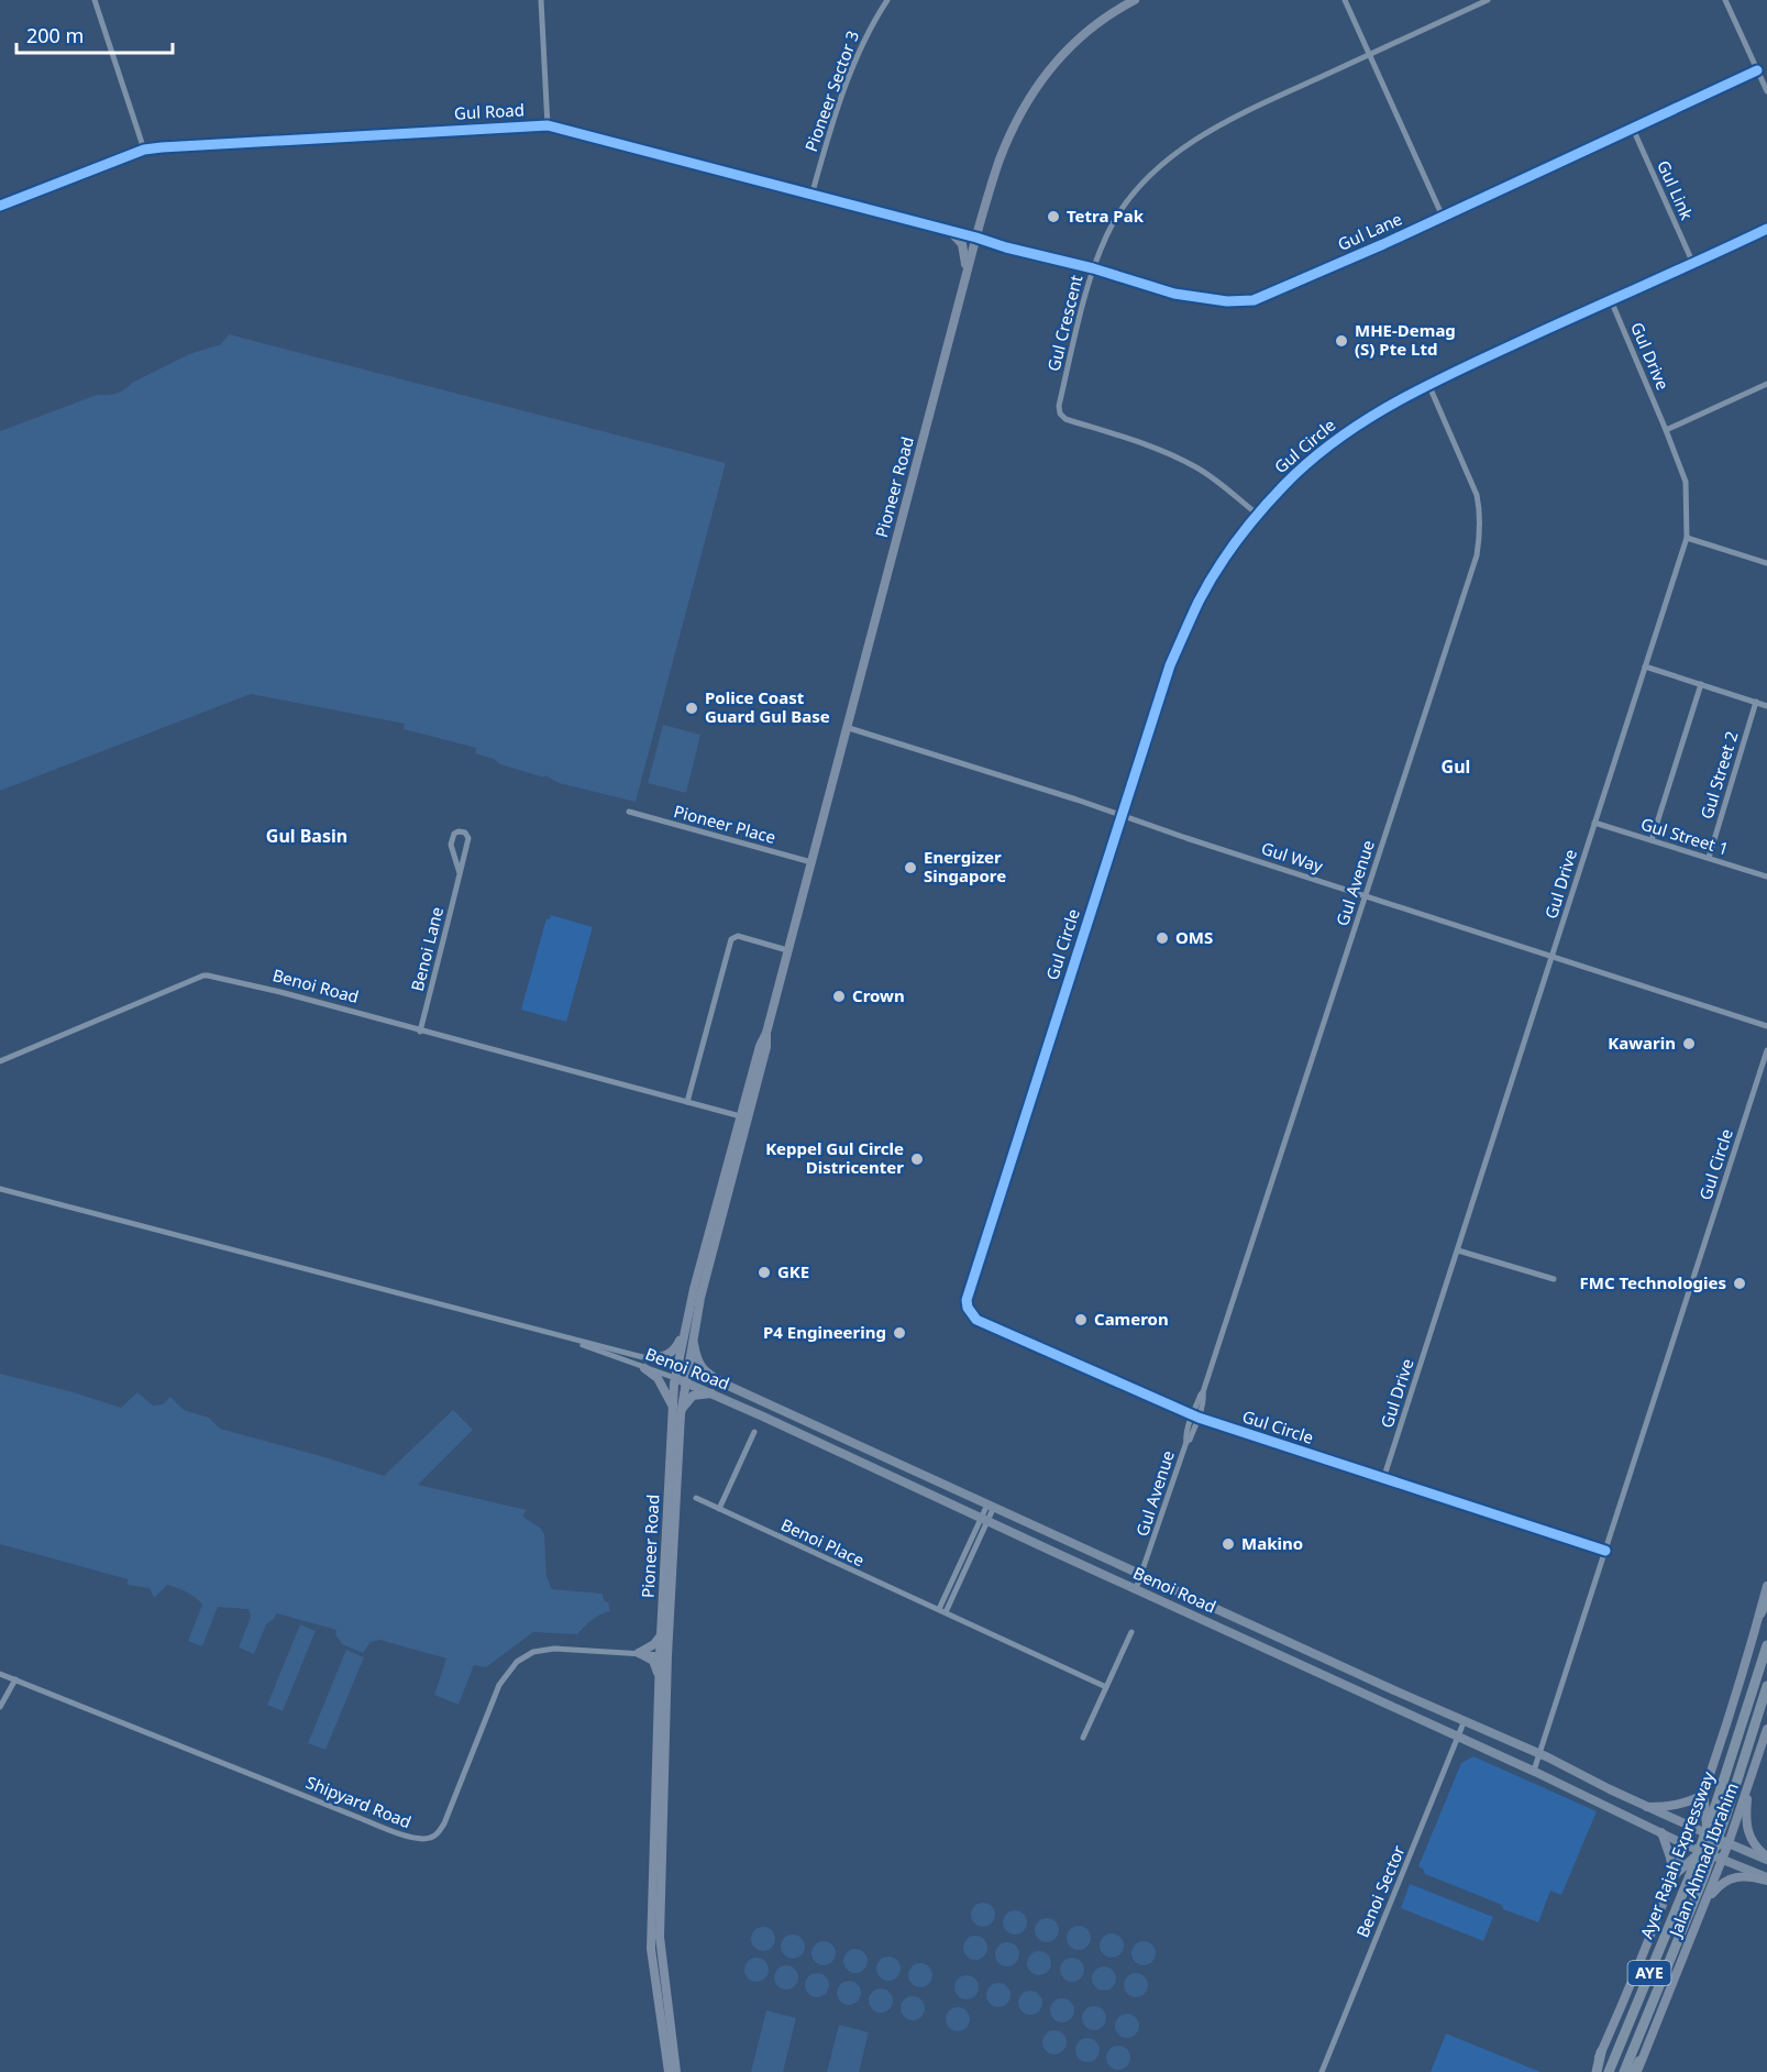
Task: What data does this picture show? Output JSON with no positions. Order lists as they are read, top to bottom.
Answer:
{
  "streets": {
    "highway": ["Ayer Rajah Expressway", "AYE"],
    "main road": ["Pioneer Road", "Benoi Road", "Jalan Ahmad Ibrahim"],
    "street": [
      "Pioneer Sector 3",
      "Gul Road",
      "Gul Link",
      "Gul Lane",
      "Gul Crescent",
      "Gul Drive",
      "Gul Circle",
      "Gul Street 2",
      "Pioneer Place",
      "Gul Street 1",
      "Gul Way",
      "Gul Avenue",
      "Benoi Lane",
      "Benoi Place",
      "Shipyard Road",
      "Benoi Sector"
    ]
  },
  "crossings": [
    ["Pioneer Sector 3", "Gul Road"],
    ["Gul Road", "Gul Lane"],
    ["Gul Road", "Pioneer Road"],
    ["Gul Link", "Gul Lane"],
    ["Gul Link", "Gul Circle"],
    ["Gul Lane", "Gul Crescent"],
    ["Gul Lane", "Pioneer Road"],
    ["Gul Crescent", "Gul Circle"],
    ["Gul Drive", "Gul Circle"],
    ["Gul Drive", "Gul Street 1"],
    ["Gul Drive", "Gul Way"],
    ["Gul Circle", "Gul Way"],
    ["Gul Circle", "Gul Avenue"],
    ["Gul Circle", "Benoi Road"],
    ["Pioneer Road", "Pioneer Place"],
    ["Pioneer Road", "Gul Way"],
    ["Pioneer Road", "Benoi Road"],
    ["Pioneer Road", "Shipyard Road"],
    ["Gul Street 2", "Gul Street 1"],
    ["Gul Way", "Gul Avenue"],
    ["Gul Avenue", "Benoi Road"],
    ["Benoi Lane", "Benoi Road"],
    ["Benoi Road", "Jalan Ahmad Ibrahim"],
    ["Benoi Road", "Benoi Sector"]
  ],
  "districts": ["Gul", "Gul Basin"],
  "places": [
    "Tetra Pak",
    "MHE-Demag (S) Pte Ltd",
    "Police Coast Guard Gul Base",
    "Energizer Singapore",
    "OMS",
    "Crown",
    "Kawarin",
    "Keppel Gul Circle Districenter",
    "GKE",
    "FMC Technologies",
    "Cameron",
    "P4 Engineering",
    "Makino"
  ],
  "scale_bar": "200 m"
}
